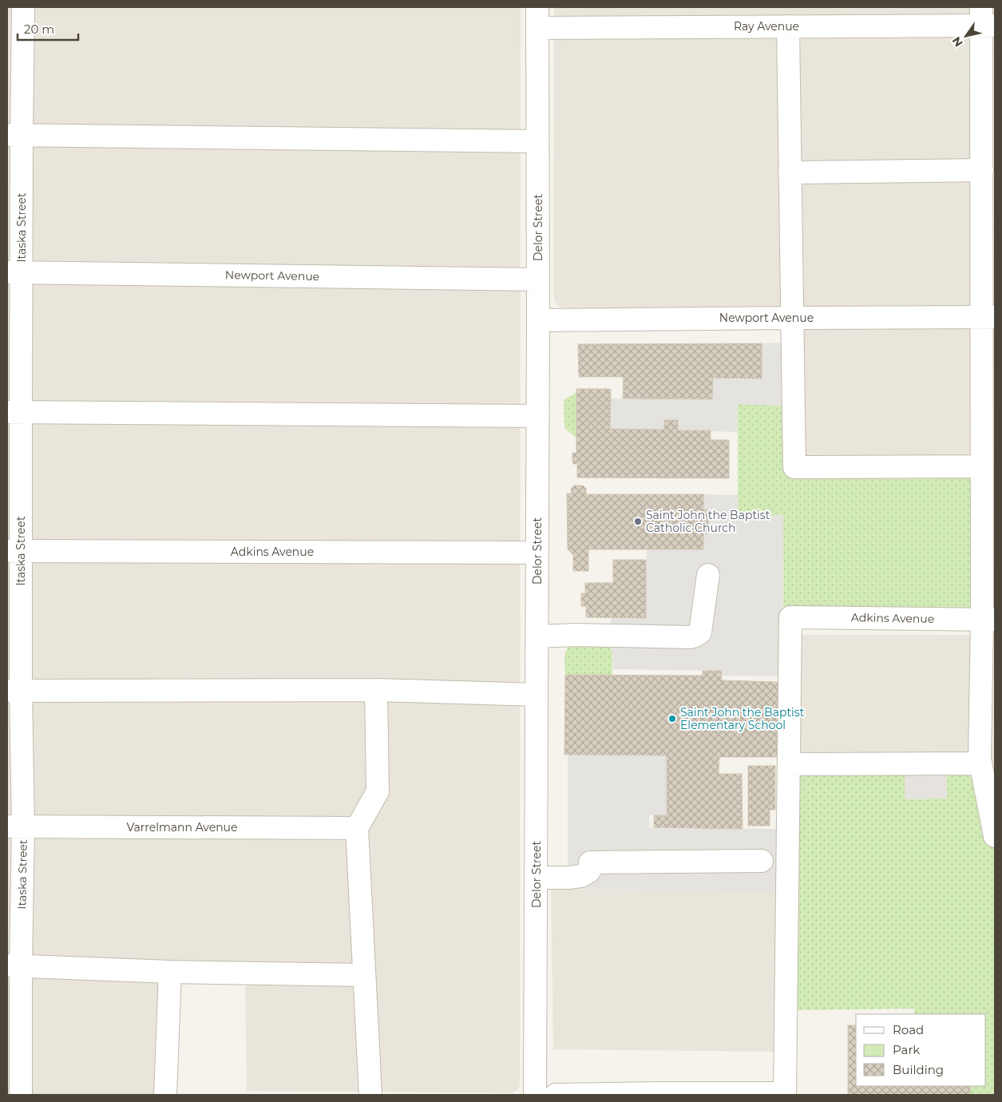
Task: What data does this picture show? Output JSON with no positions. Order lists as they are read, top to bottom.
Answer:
{
  "streets": {
    "street": [
      "Ray Avenue",
      "Itaska Street",
      "Delor Street",
      "Newport Avenue",
      "Adkins Avenue",
      "Varrelmann Avenue"
    ]
  },
  "crossings": [
    ["Ray Avenue", "Delor Street"],
    ["Itaska Street", "Newport Avenue"],
    ["Itaska Street", "Adkins Avenue"],
    ["Itaska Street", "Varrelmann Avenue"],
    ["Delor Street", "Newport Avenue"],
    ["Delor Street", "Adkins Avenue"]
  ],
  "places": ["Saint John the Baptist Catholic Church", "Saint John the Baptist Elementary School"],
  "legend": ["Road", "Park", "Building"],
  "scale_bar": "20 m",
  "north": "bottom left"
}
